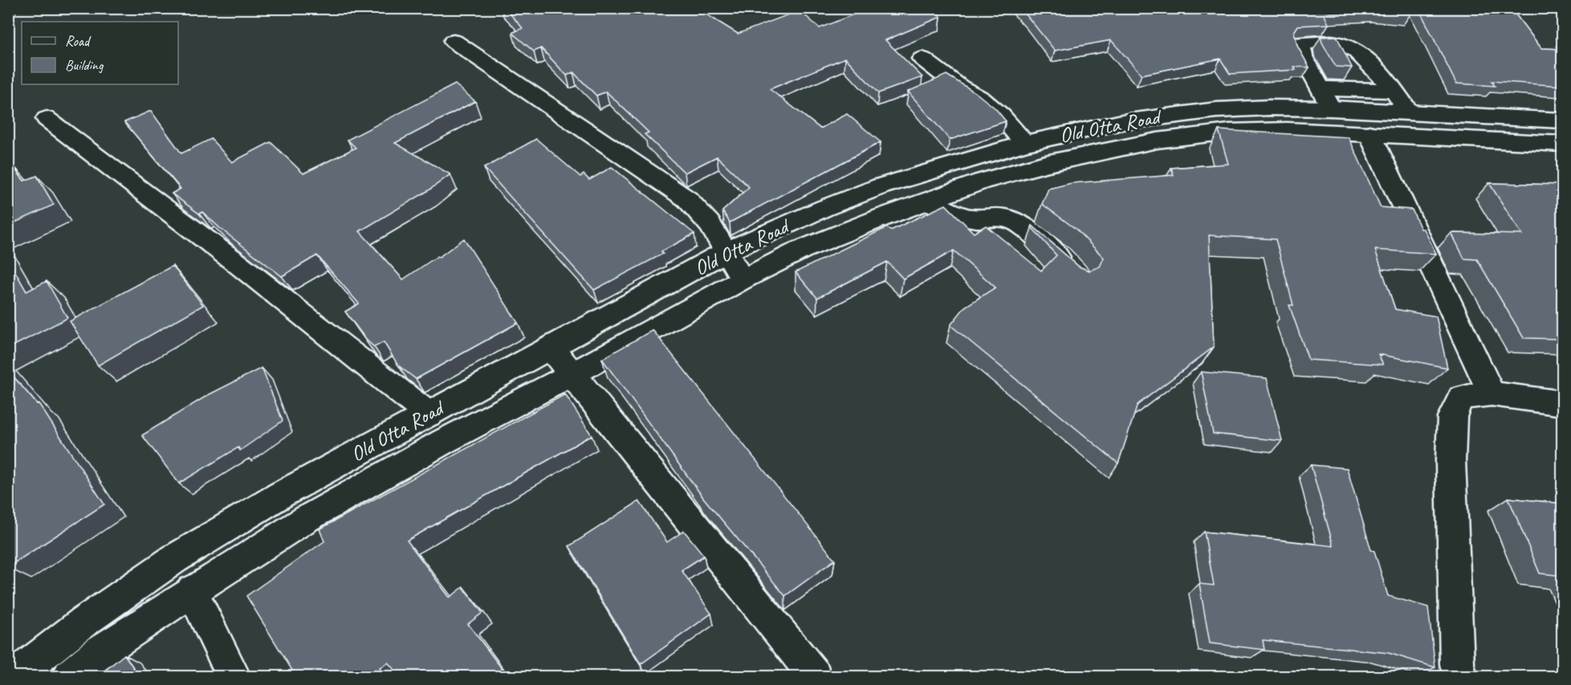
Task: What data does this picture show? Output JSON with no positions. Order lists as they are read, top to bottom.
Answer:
{
  "streets": {
    "main road": ["Old Otta Road"]
  },
  "legend": ["Road", "Building"]
}
